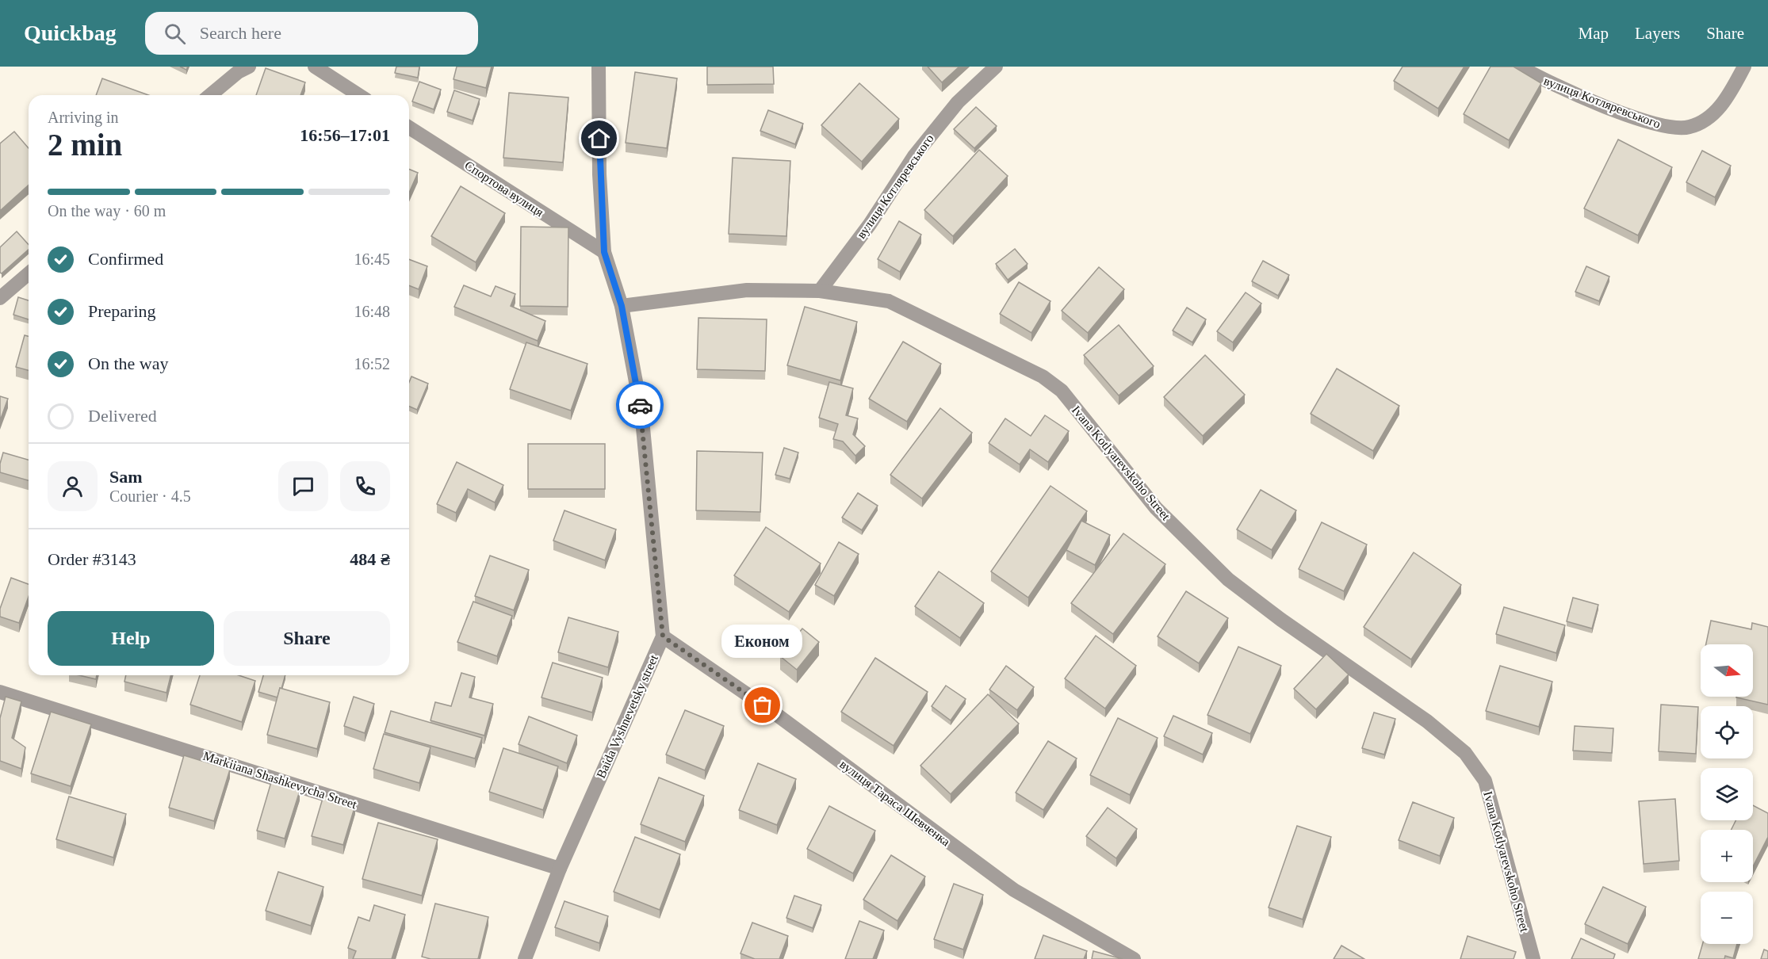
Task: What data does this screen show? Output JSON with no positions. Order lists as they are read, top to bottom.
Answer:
{
  "streets": {
    "street": [
      "вулиця Котляревського",
      "Спортова вулиця",
      "Ivana Kotlyarevskoho Street",
      "Baida Vyshnevetsky street",
      "Markiiana Shashkevycha Street",
      "вулиця Тараса Шевченка"
    ]
  },
  "crossings": [
    ["вулиця Котляревського", "Ivana Kotlyarevskoho Street"],
    ["Спортова вулиця", "Baida Vyshnevetsky street"],
    ["Ivana Kotlyarevskoho Street", "Baida Vyshnevetsky street"],
    ["Baida Vyshnevetsky street", "Markiiana Shashkevycha Street"],
    ["Baida Vyshnevetsky street", "вулиця Тараса Шевченка"]
  ],
  "places": ["Економ"],
  "north": "right",
  "page": {
    "header": "Quickbag",
    "search": "Search here",
    "nav": ["Map", "Layers", "Share"],
    "heading": ["2 min", "Arriving in", "16:56–17:01"],
    "panel": [
      "Sam",
      "Courier · 4.5",
      "Order #3143",
      "484 ₴"
    ],
    "bar": "On the way · 60 m",
    "list": [
      ["Confirmed", "16:45"],
      ["Preparing", "16:48"],
      ["On the way", "16:52"],
      "Delivered"
    ],
    "buttons": ["Help", "Share"],
    "bubble": "Економ",
    "map_buttons": ["+", "−"]
  }
}
